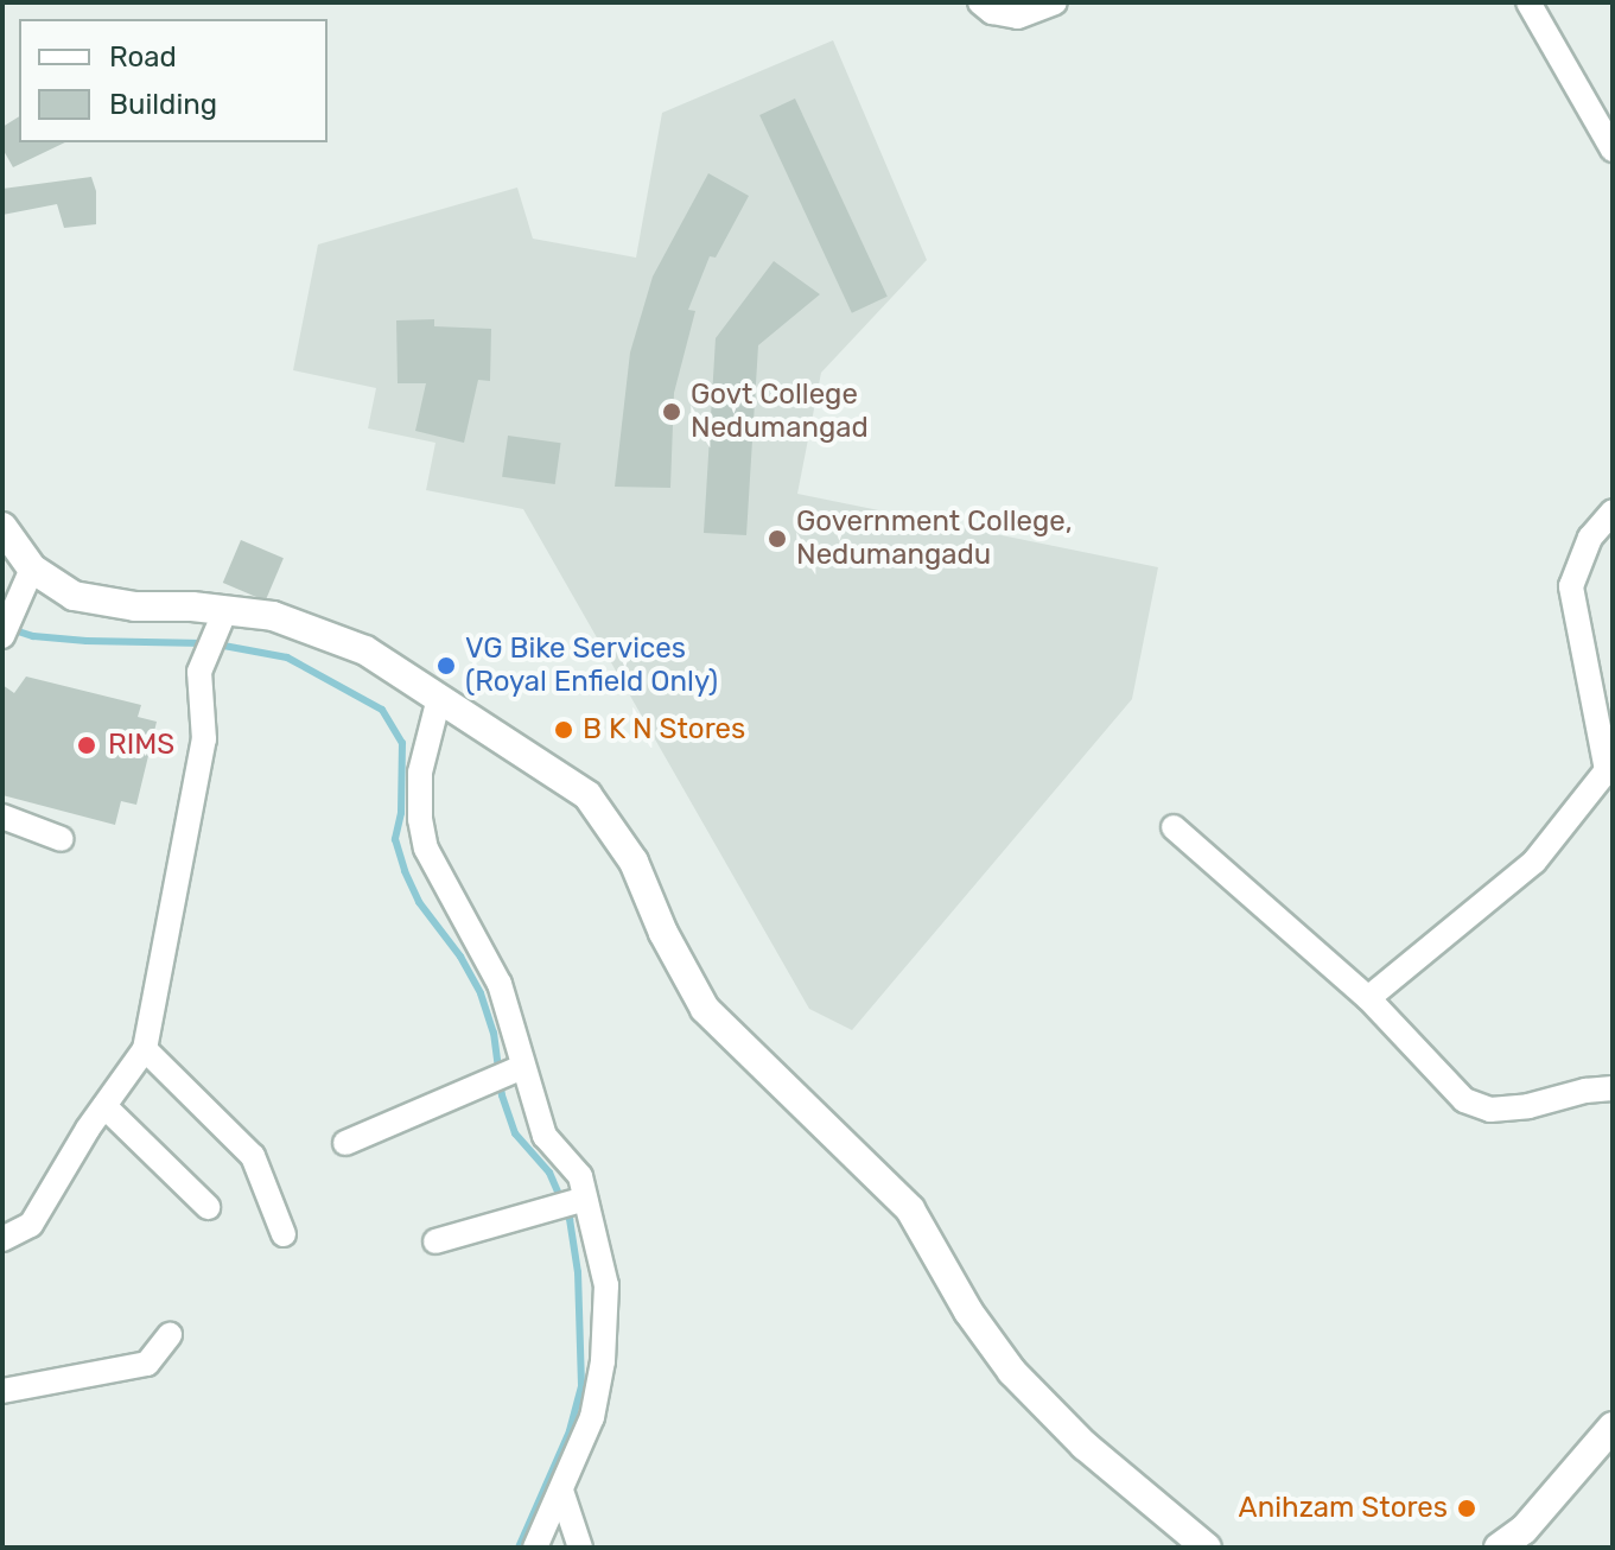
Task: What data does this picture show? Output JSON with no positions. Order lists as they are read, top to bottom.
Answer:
{
  "places": [
    "Govt College Nedumangad",
    "Government College, Nedumangadu",
    "VG Bike Services (Royal Enfield Only)",
    "B K N Stores",
    "RIMS",
    "Anihzam Stores"
  ],
  "legend": ["Road", "Building"]
}
